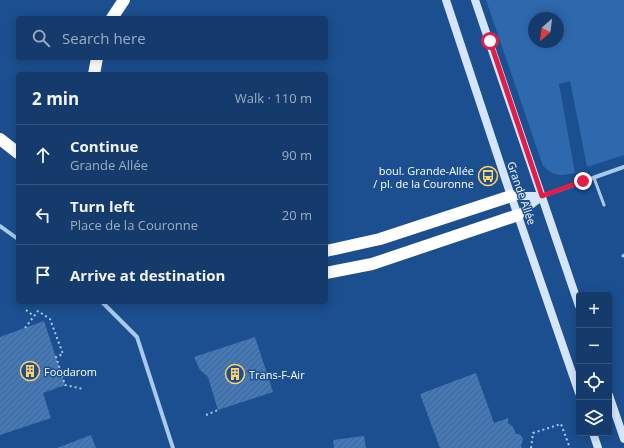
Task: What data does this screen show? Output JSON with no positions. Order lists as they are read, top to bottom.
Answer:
{
  "streets": {
    "main road": ["Grande Allée"]
  },
  "places": {
    "bus stop": ["boul. Grande-Allée / pl. de la Couronne"],
    "building": ["Foodarom", "Trans-F-Air"]
  },
  "north": "bottom left",
  "page": {
    "search": "Search here",
    "heading": ["2 min", "Walk · 110 m"],
    "list": [
      ["Continue", "Grande Allée", "90 m"],
      ["Turn left", "Place de la Couronne", "20 m"],
      "Arrive at destination"
    ],
    "map_buttons": ["+", "−"]
  }
}
